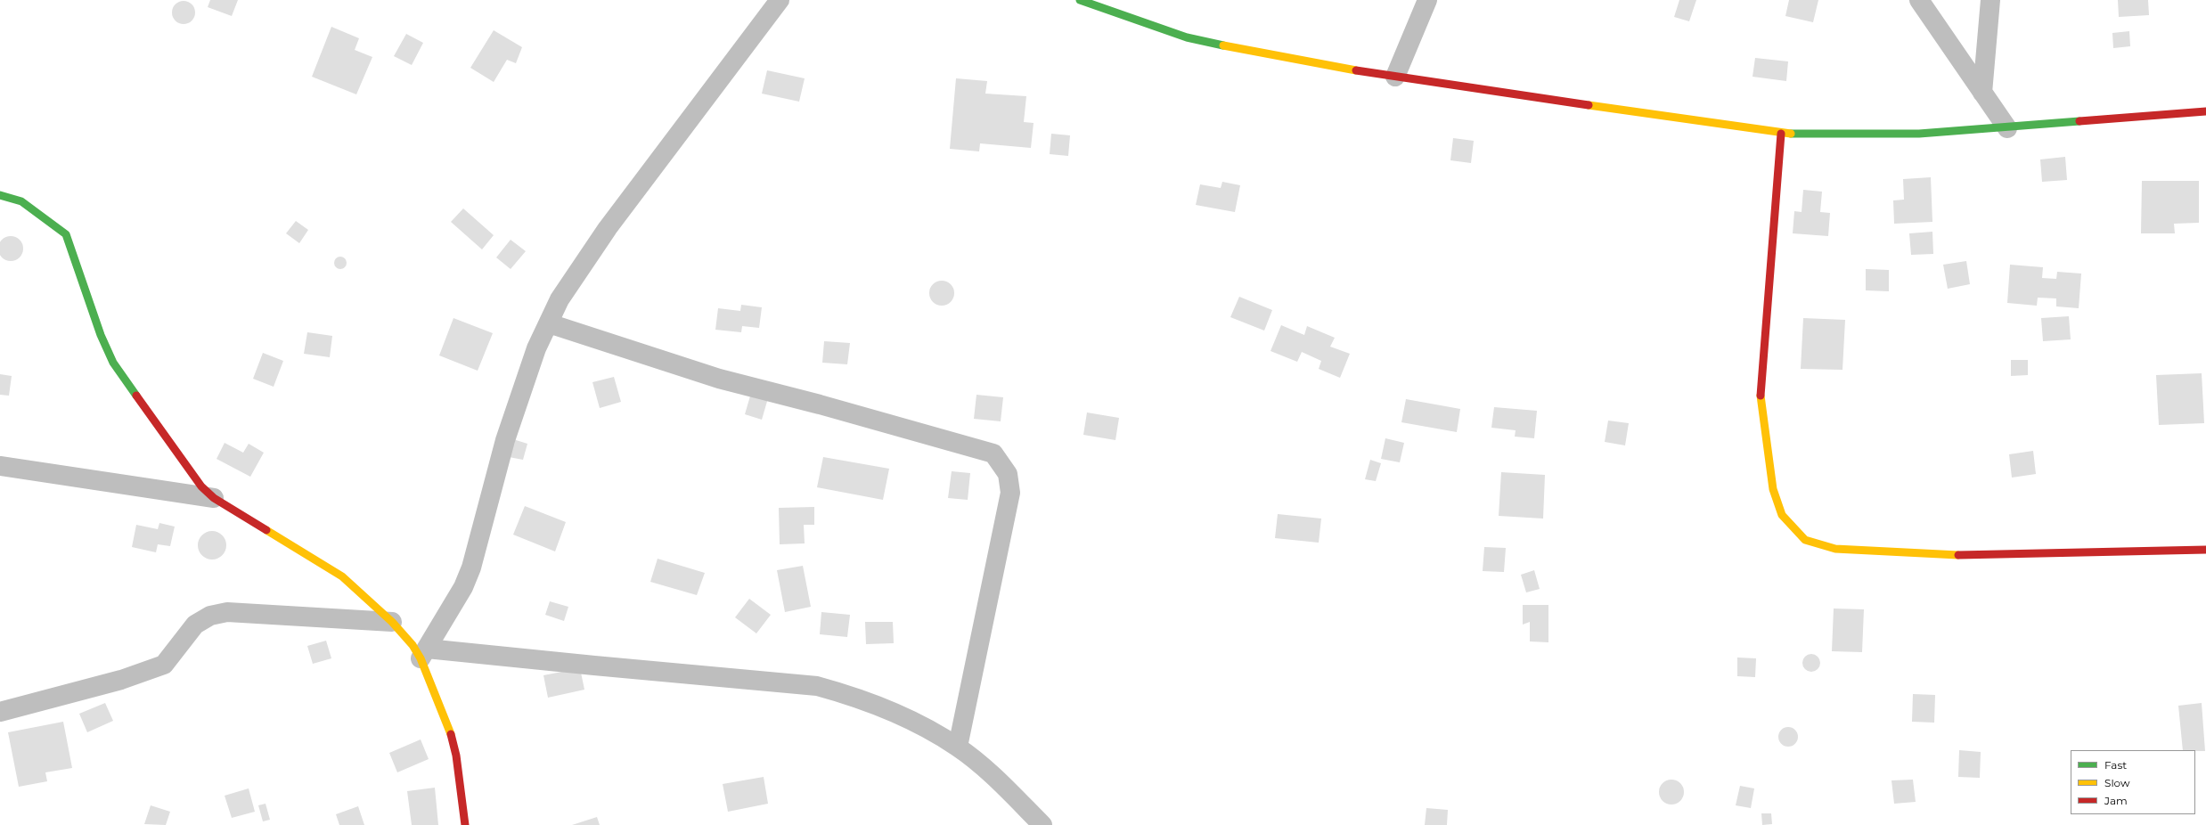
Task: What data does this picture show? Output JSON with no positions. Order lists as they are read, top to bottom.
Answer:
{
  "legend": ["Fast", "Slow", "Jam"]
}
